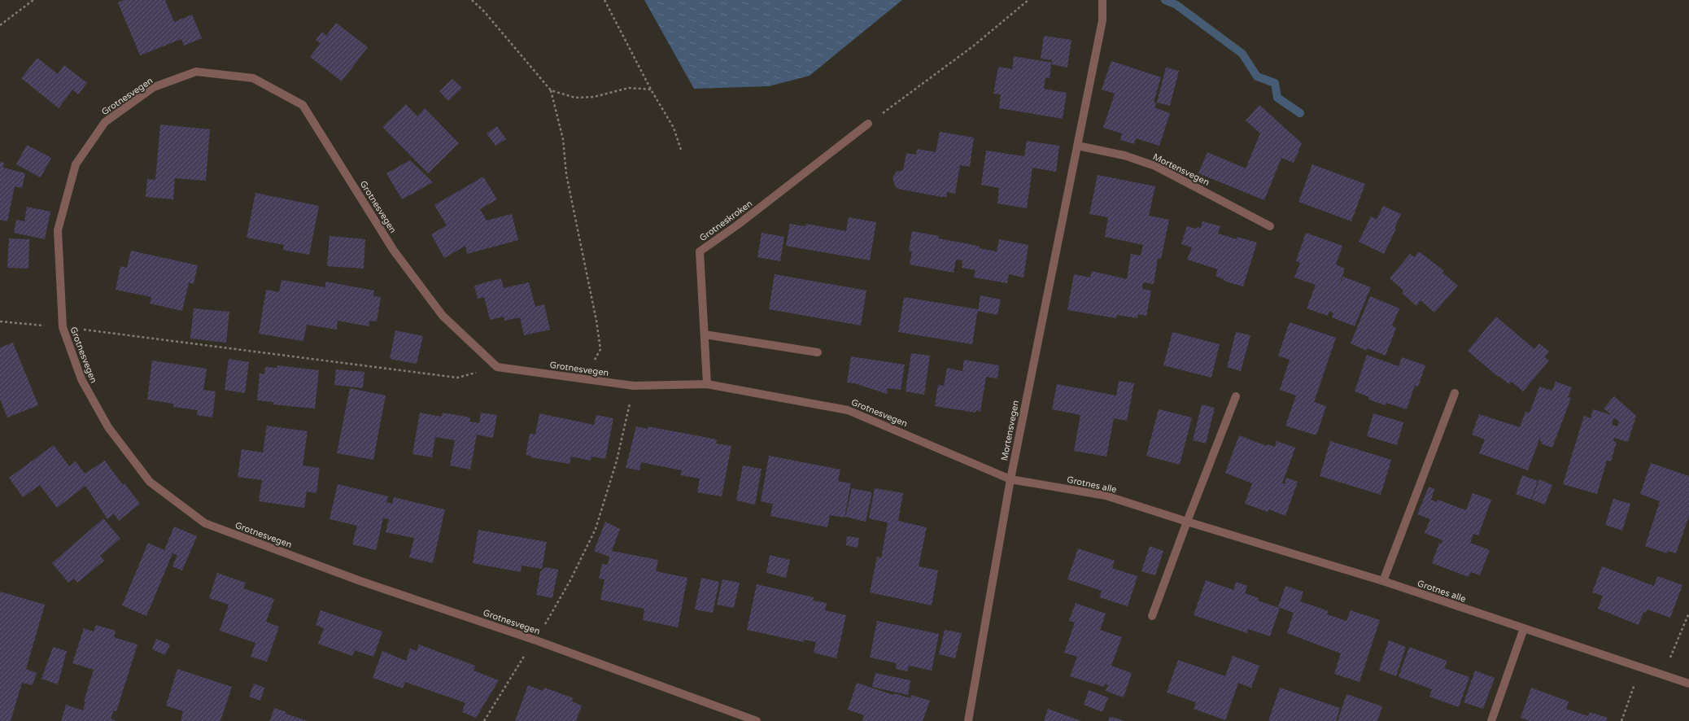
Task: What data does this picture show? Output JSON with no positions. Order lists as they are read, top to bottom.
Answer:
{
  "streets": {
    "street": [
      "Grotnesvegen",
      "Mortensvegen",
      "Grotneskroken",
      "Grotnes alle"
    ]
  },
  "crossings": [
    ["Grotnesvegen", "Mortensvegen"],
    ["Grotnesvegen", "Grotneskroken"],
    ["Grotnesvegen", "Grotnes alle"],
    ["Mortensvegen", "Grotnes alle"]
  ]
}
